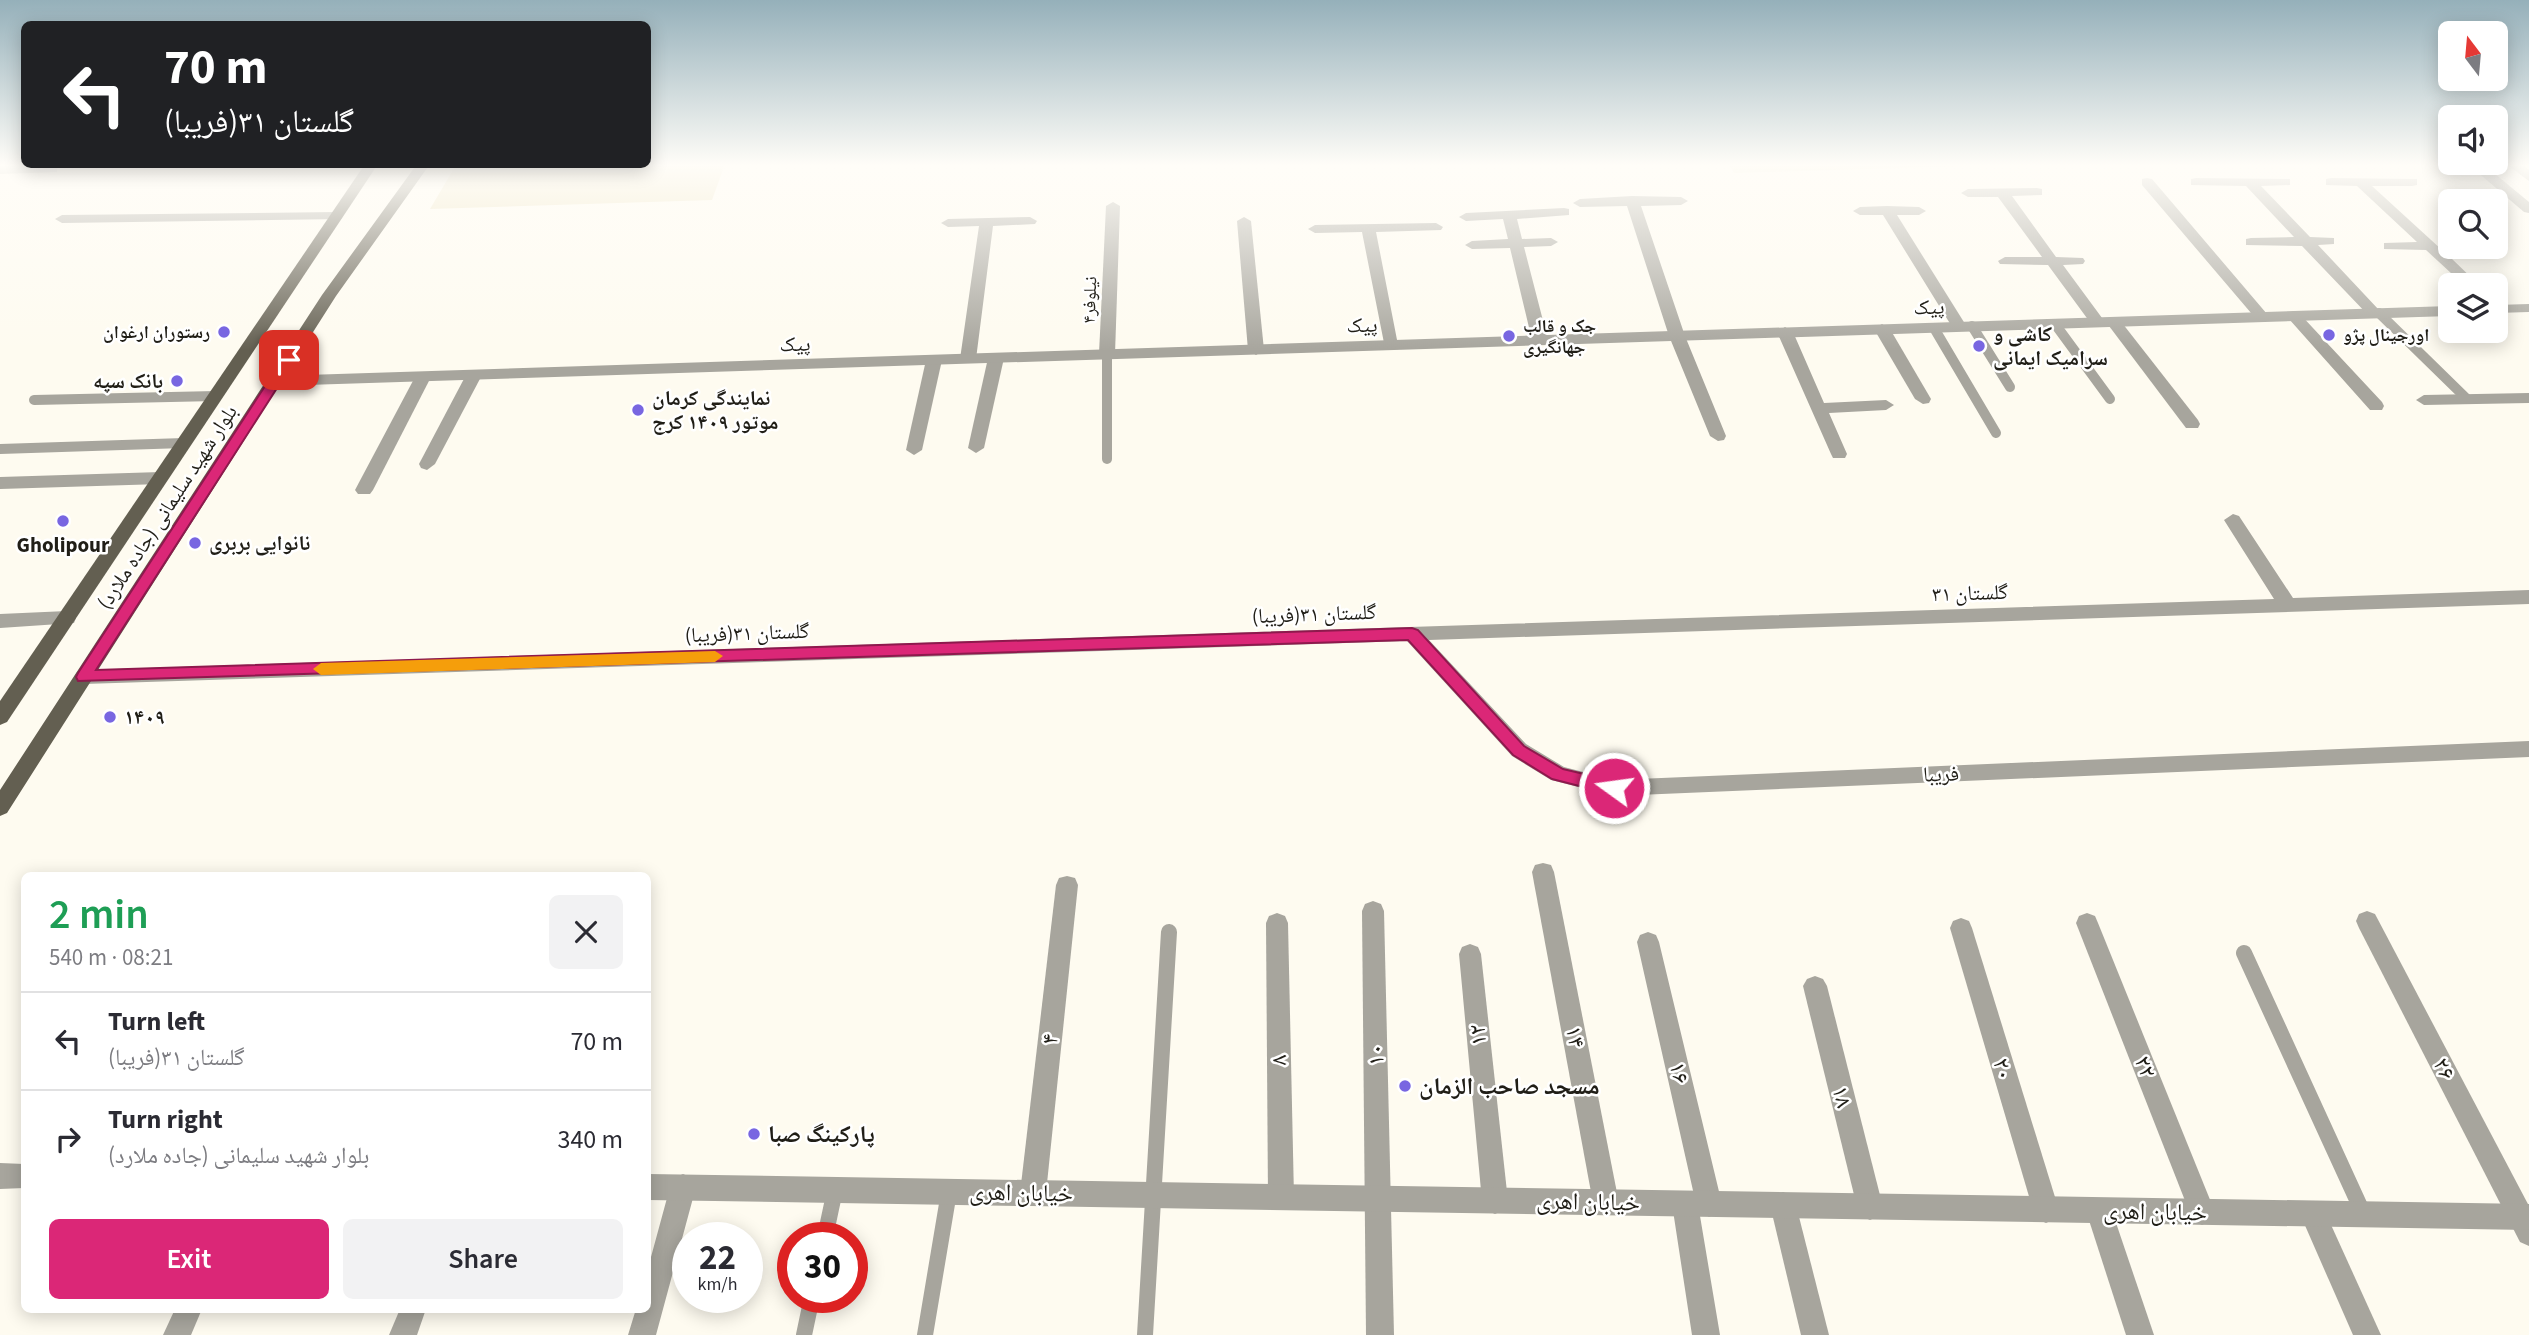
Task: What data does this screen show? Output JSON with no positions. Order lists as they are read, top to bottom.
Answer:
{
  "streets": {
    "main road": ["بلوار شهید سلیمانی (جاده ملارد)"],
    "street": [
      "نیلوفر۴",
      "پیک",
      "گلستان ۳۱",
      "گلستان ۳۱(فریبا)",
      "فریبا",
      "۱۲",
      "۱۴",
      "۴",
      "۱۰",
      "۸",
      "۲۲",
      "۲۰",
      "۲۶",
      "۱۶",
      "۱۸",
      "خیابان اهری"
    ]
  },
  "crossings": [
    ["نیلوفر۴", "پیک"],
    ["پیک", "بلوار شهید سلیمانی (جاده ملارد)"],
    ["بلوار شهید سلیمانی (جاده ملارد)", "گلستان ۳۱(فریبا)"],
    ["گلستان ۳۱", "گلستان ۳۱(فریبا)"],
    ["گلستان ۳۱", "فریبا"],
    ["گلستان ۳۱(فریبا)", "فریبا"],
    ["۱۲", "خیابان اهری"],
    ["۱۴", "خیابان اهری"],
    ["۴", "خیابان اهری"],
    ["۱۰", "خیابان اهری"],
    ["۸", "خیابان اهری"],
    ["۲۲", "خیابان اهری"],
    ["۲۰", "خیابان اهری"],
    ["۲۶", "خیابان اهری"],
    ["۱۶", "خیابان اهری"],
    ["۱۸", "خیابان اهری"]
  ],
  "places": [
    "رستوران ارغوان",
    "اورجینال پژو",
    "جک و قالب جهانگیری",
    "کاشی و سرامیک ایمانی",
    "بانک سپه",
    "نمایندگی کرمان موتور ۱۴۰۹ کرج",
    "Gholipour",
    "نانوایی بربری",
    "۱۴۰۹",
    "مسجد صاحب الزمان",
    "پارکینگ صبا"
  ],
  "north": "top",
  "page": {
    "turn": ["70 m", "گلستان ۳۱(فریبا)"],
    "heading": ["2 min", "540 m · 08:21"],
    "list": [
      {
        "name": "Turn left",
        "note": "گلستان ۳۱(فریبا)",
        "value": "70 m"
      },
      {
        "name": "Turn right",
        "note": "بلوار شهید سلیمانی (جاده ملارد)",
        "value": "340 m"
      }
    ],
    "buttons": ["Exit", "Share"],
    "speed": "22 km/h",
    "limit": "30"
  }
}
